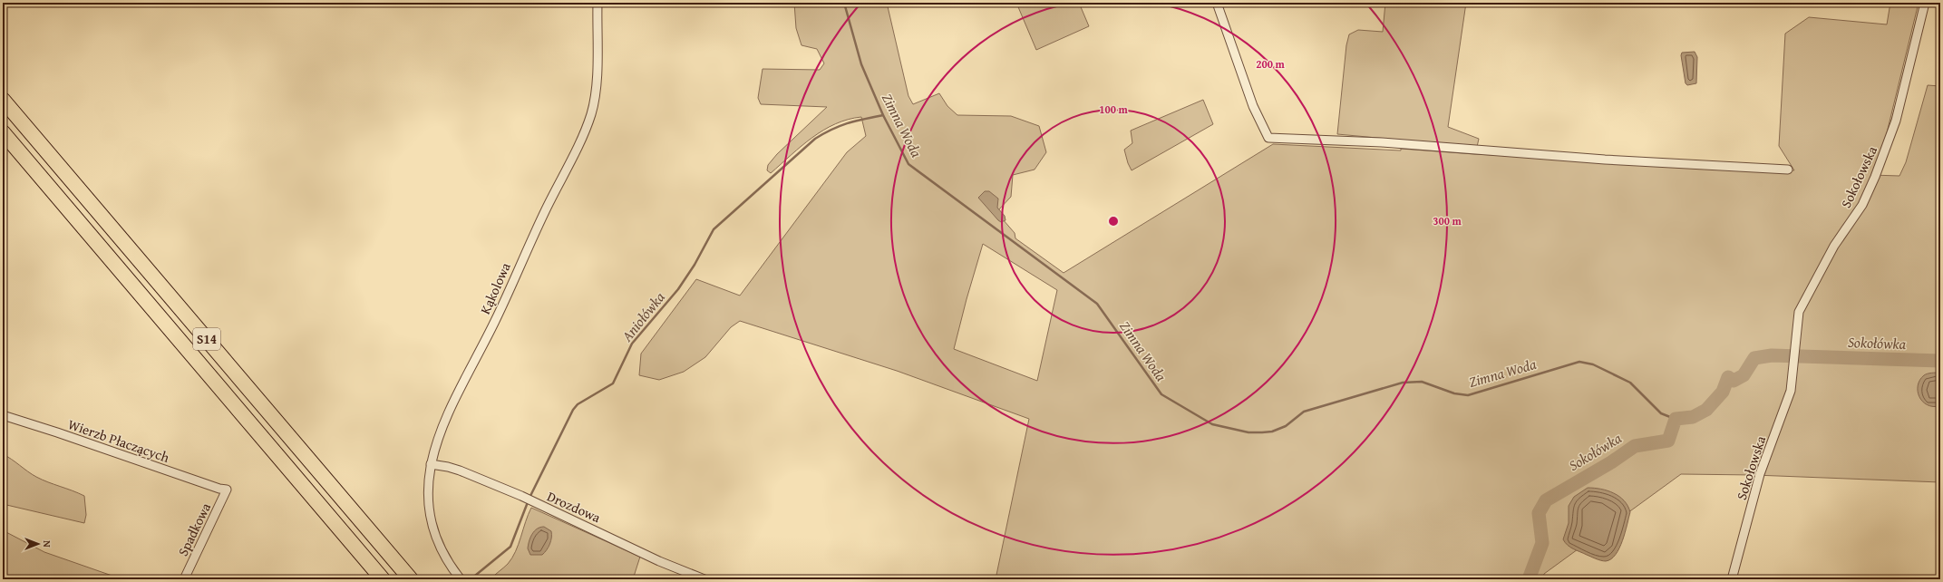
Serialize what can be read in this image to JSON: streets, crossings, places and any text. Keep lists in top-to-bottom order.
{
  "streets": {
    "highway": ["S14"],
    "street": [
      "Sokołowska",
      "Kąkolowa",
      "Wierzb Płaczących",
      "Drozdowa",
      "Spadkowa"
    ]
  },
  "crossings": [
    ["Kąkolowa", "Drozdowa"],
    ["Wierzb Płaczących", "Spadkowa"]
  ],
  "water": ["Zimna Woda", "Aniołówka", "Sokołówka"],
  "north": "right",
  "rings": ["200 m", "100 m", "300 m"]
}
